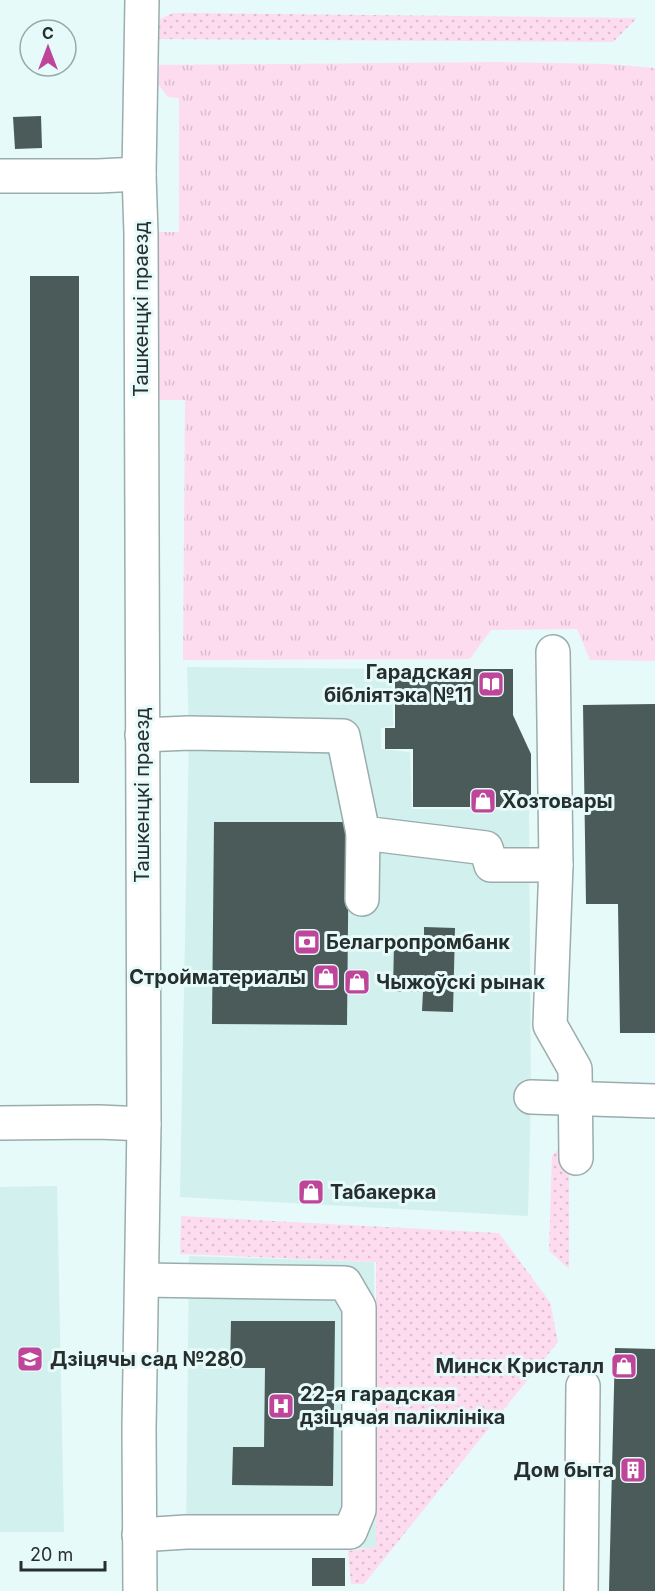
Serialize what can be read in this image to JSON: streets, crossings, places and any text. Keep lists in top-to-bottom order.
{
  "streets": {
    "street": ["Ташкенцкі праезд"]
  },
  "places": {
    "library": ["Гарадская бібліятэка №11"],
    "shop": [
      "Хозтовары",
      "Стройматериалы",
      "Чыжоўскі рынак",
      "Табакерка",
      "Минск Кристалл"
    ],
    "bank": ["Белагропромбанк"],
    "school or university": ["Дзіцячы сад №280"],
    "hospital": ["22-я гарадская дзіцячая паліклініка"],
    "building": ["Дом быта"]
  },
  "scale_bar": "20 m",
  "north": "top"
}
